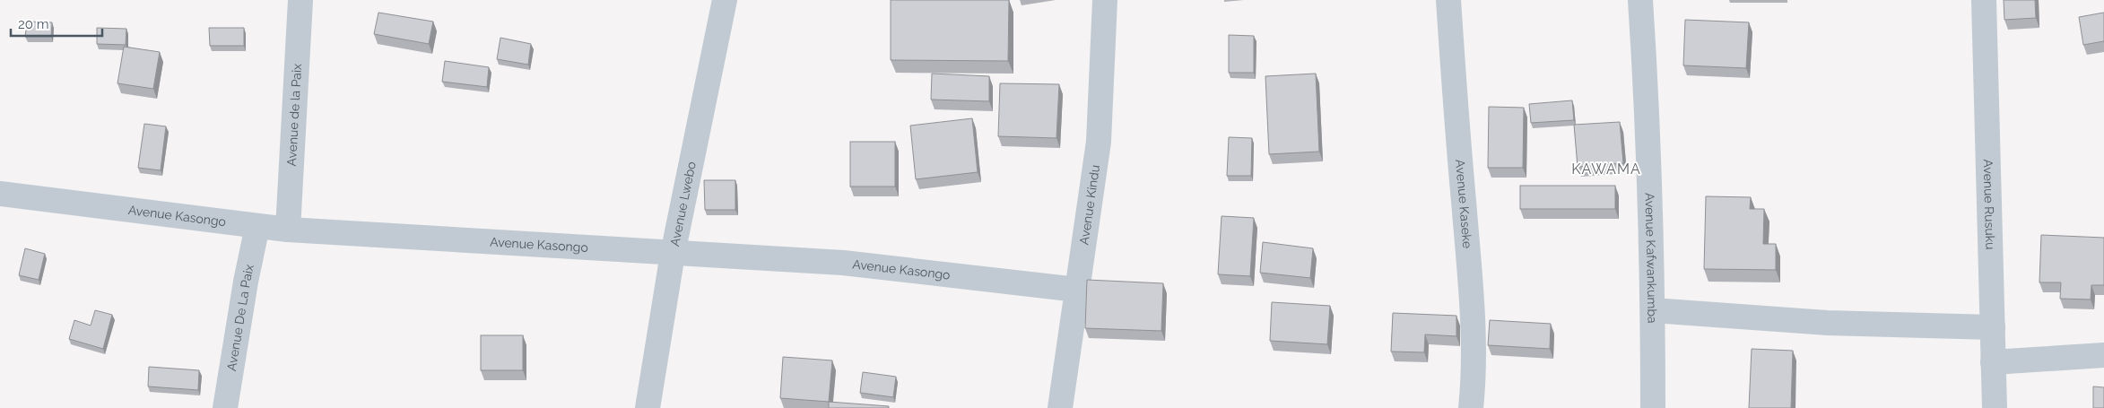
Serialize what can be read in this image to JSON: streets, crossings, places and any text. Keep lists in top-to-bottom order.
{
  "streets": {
    "street": [
      "Avenue de la Paix",
      "Avenue Lwebo",
      "Avenue Kaseke",
      "Avenue Kindu",
      "Avenue Rusuku",
      "Avenue Kasongo",
      "Avenue Kafwankumba",
      "Avenue De La Paix"
    ]
  },
  "crossings": [
    ["Avenue de la Paix", "Avenue Kasongo"],
    ["Avenue Lwebo", "Avenue Kasongo"],
    ["Avenue Kindu", "Avenue Kasongo"],
    ["Avenue Kasongo", "Avenue De La Paix"]
  ],
  "districts": ["KAWAMA"],
  "scale_bar": "20 m"
}
